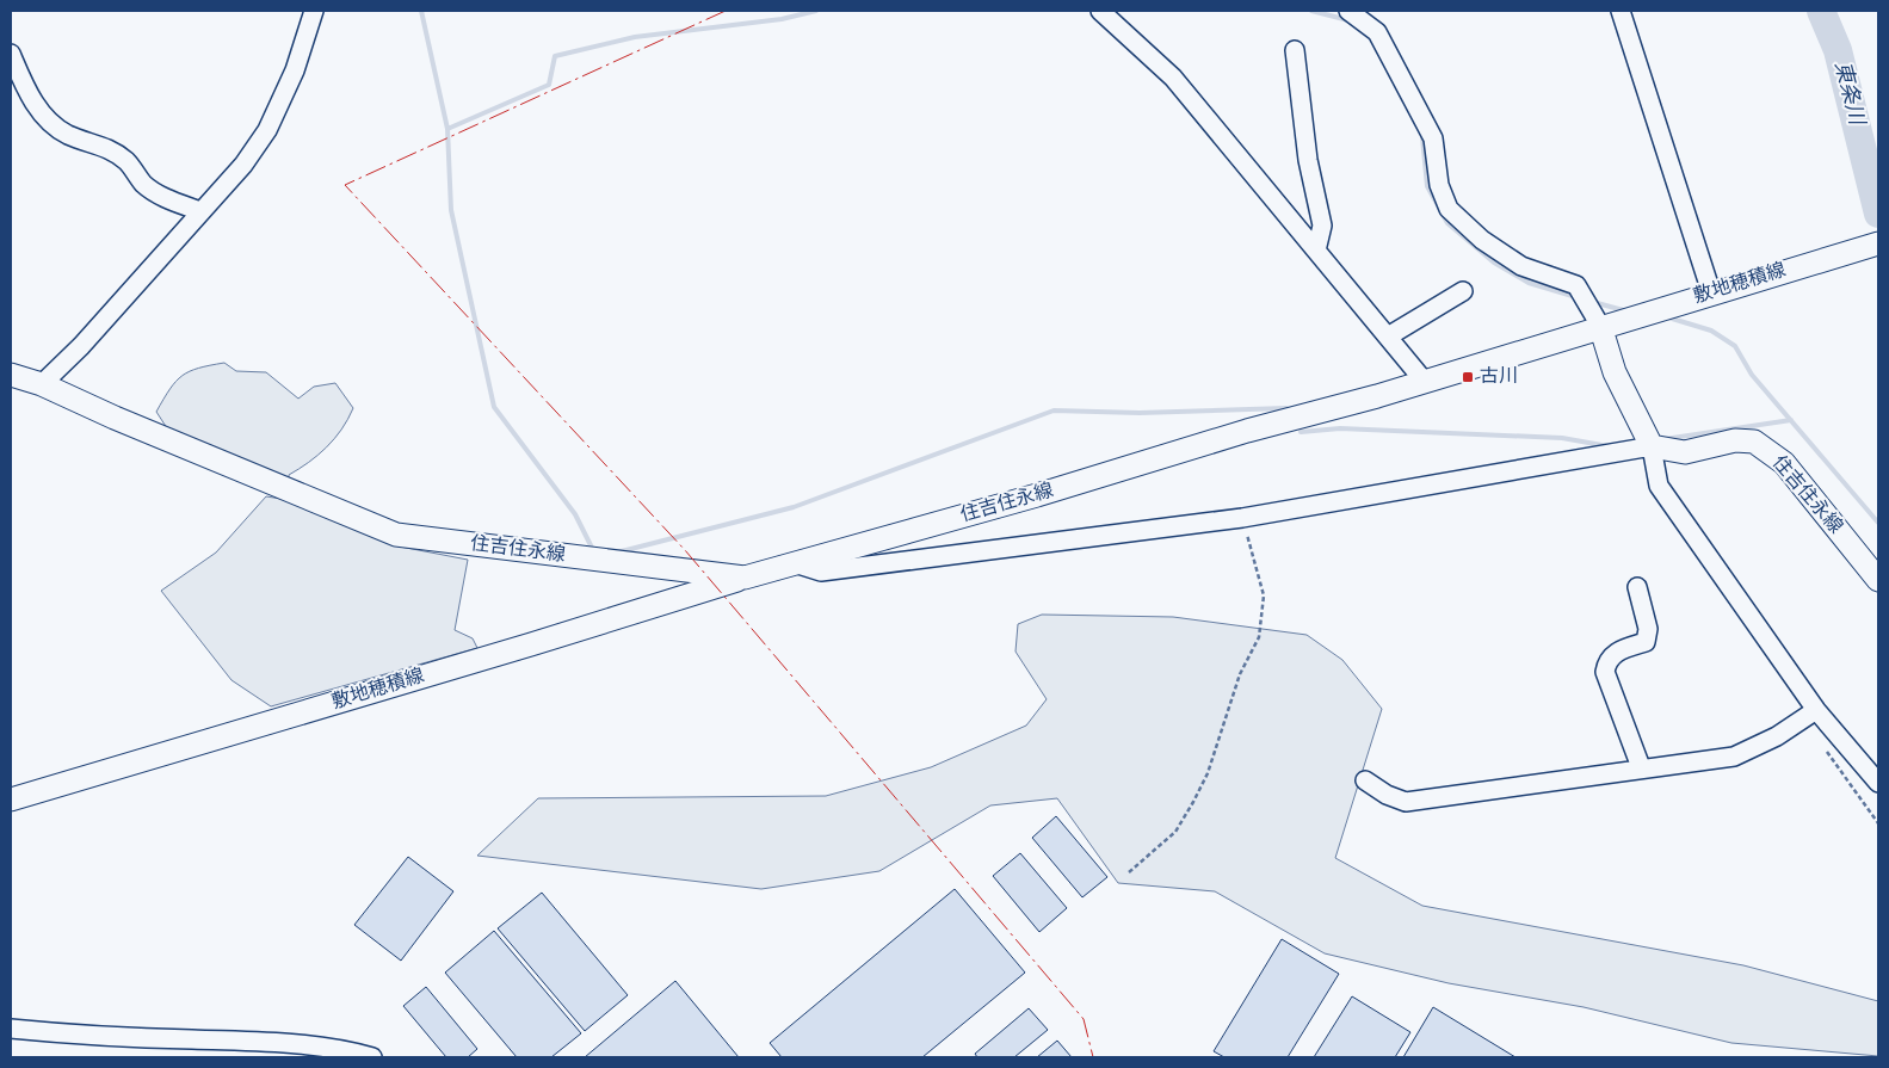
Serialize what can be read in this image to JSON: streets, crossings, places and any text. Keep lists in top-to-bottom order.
{
  "streets": {
    "main road": ["敷地穂積線", "住吉住永線"]
  },
  "crossings": [
    ["敷地穂積線", "住吉住永線"]
  ],
  "water": ["東条川"],
  "places": {
    "transit": ["古川"]
  }
}
